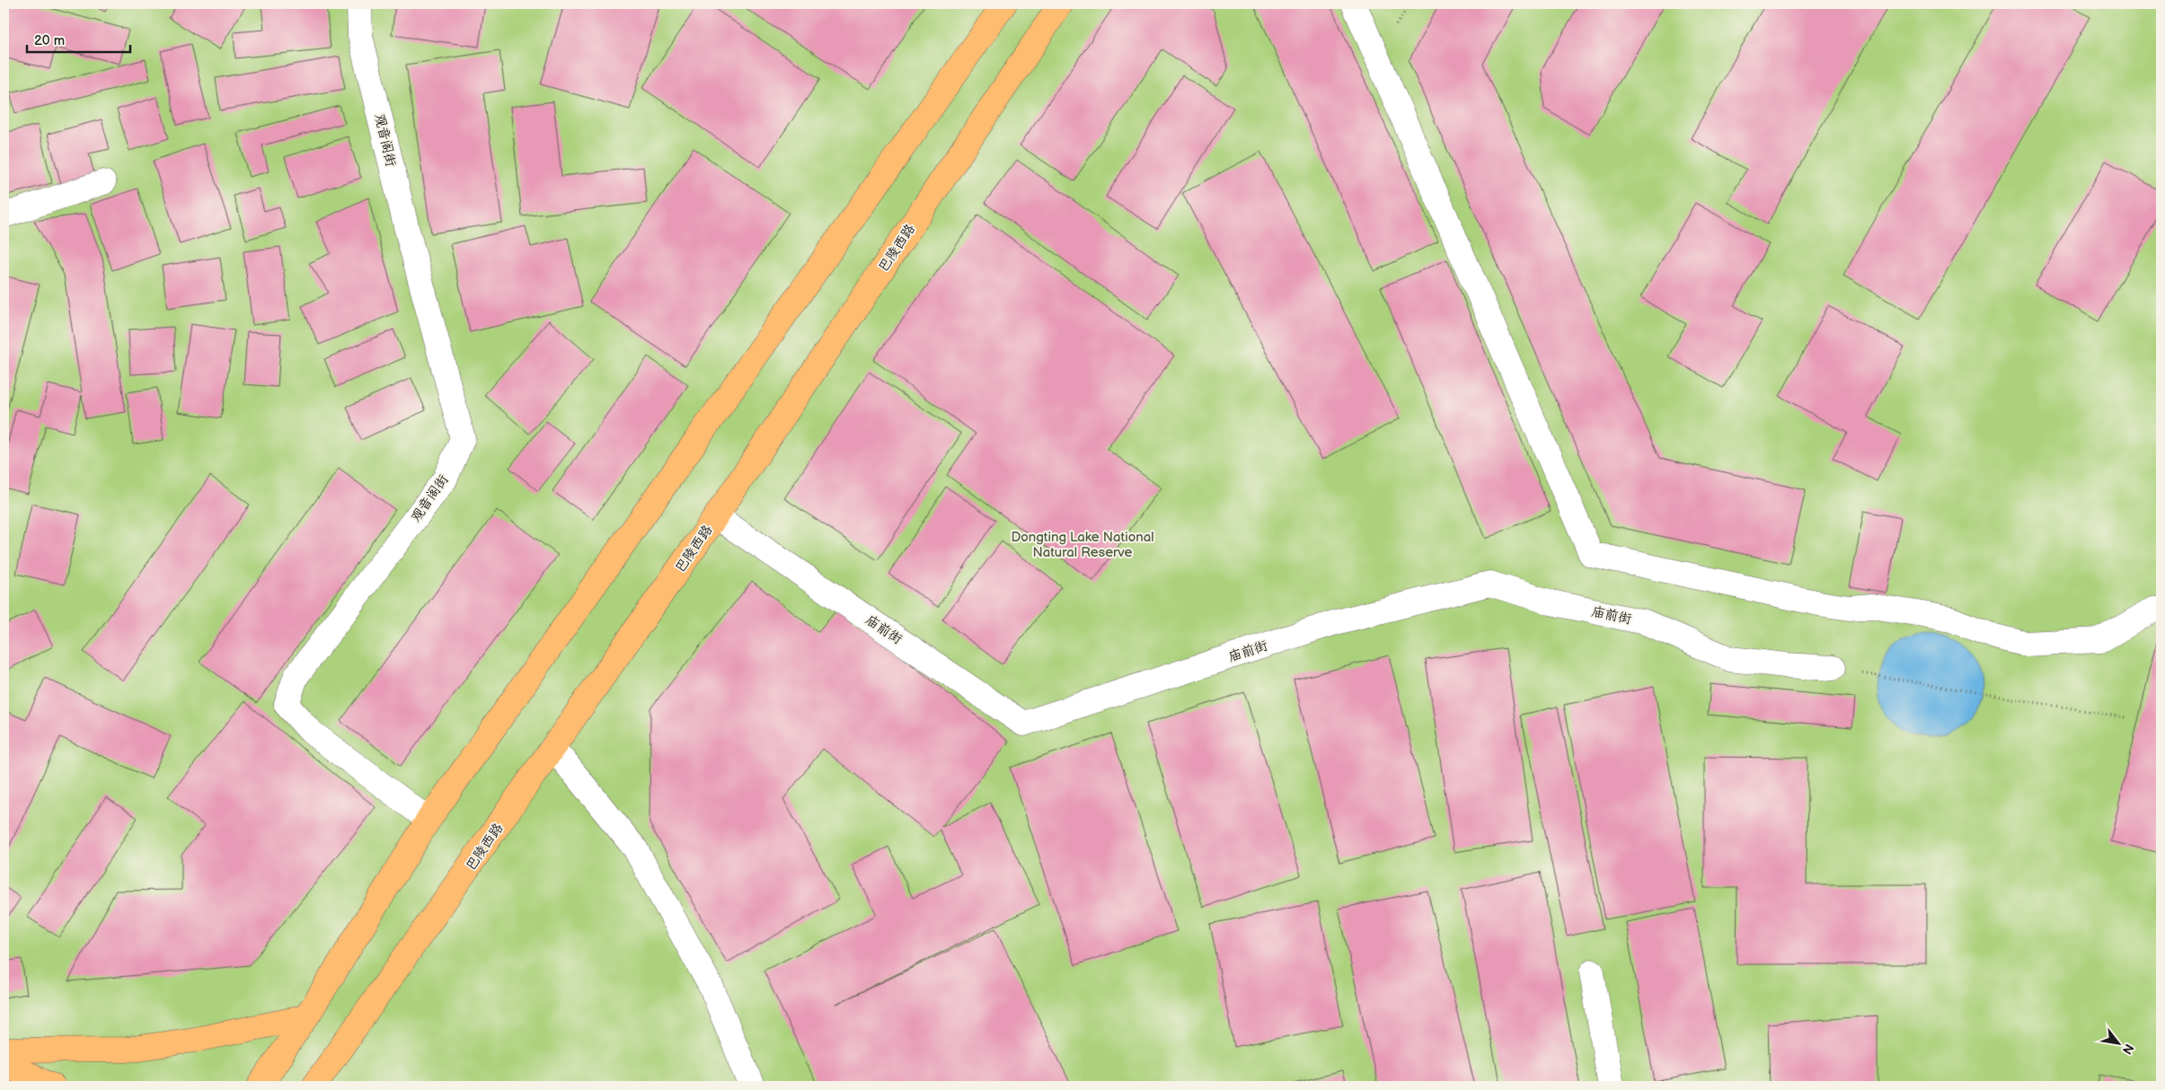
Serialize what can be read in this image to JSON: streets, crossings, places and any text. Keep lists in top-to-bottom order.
{
  "streets": {
    "main road": ["巴陵西路"],
    "street": ["观音阁街", "庙前街"]
  },
  "crossings": [
    ["巴陵西路", "庙前街"]
  ],
  "parks": ["Dongting Lake National Natural Reserve"],
  "scale_bar": "20 m",
  "north": "bottom right"
}
